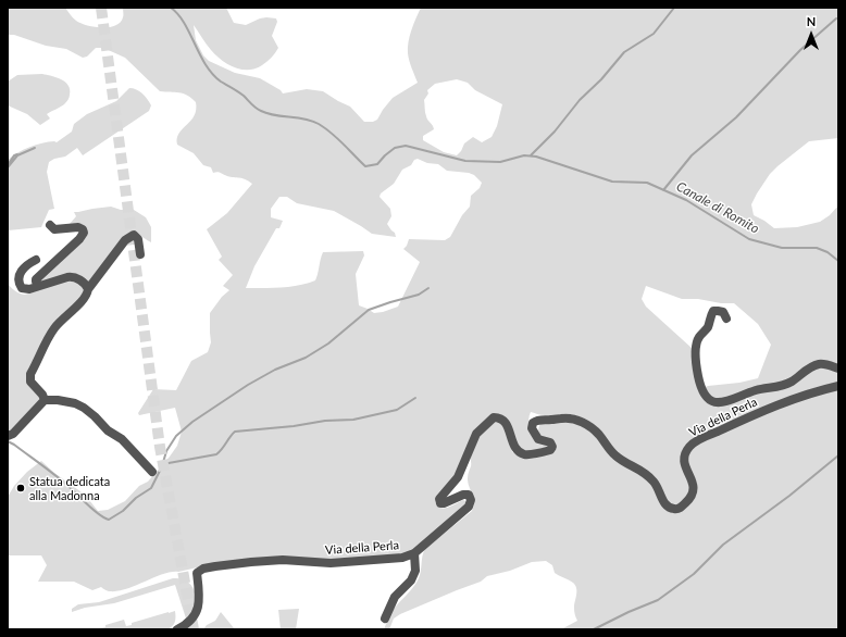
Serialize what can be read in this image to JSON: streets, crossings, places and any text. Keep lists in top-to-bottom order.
{
  "streets": {
    "street": ["Via della Perla"]
  },
  "water": ["Canale di Romito"],
  "places": ["Statua dedicata alla Madonna"],
  "north": "top"
}
